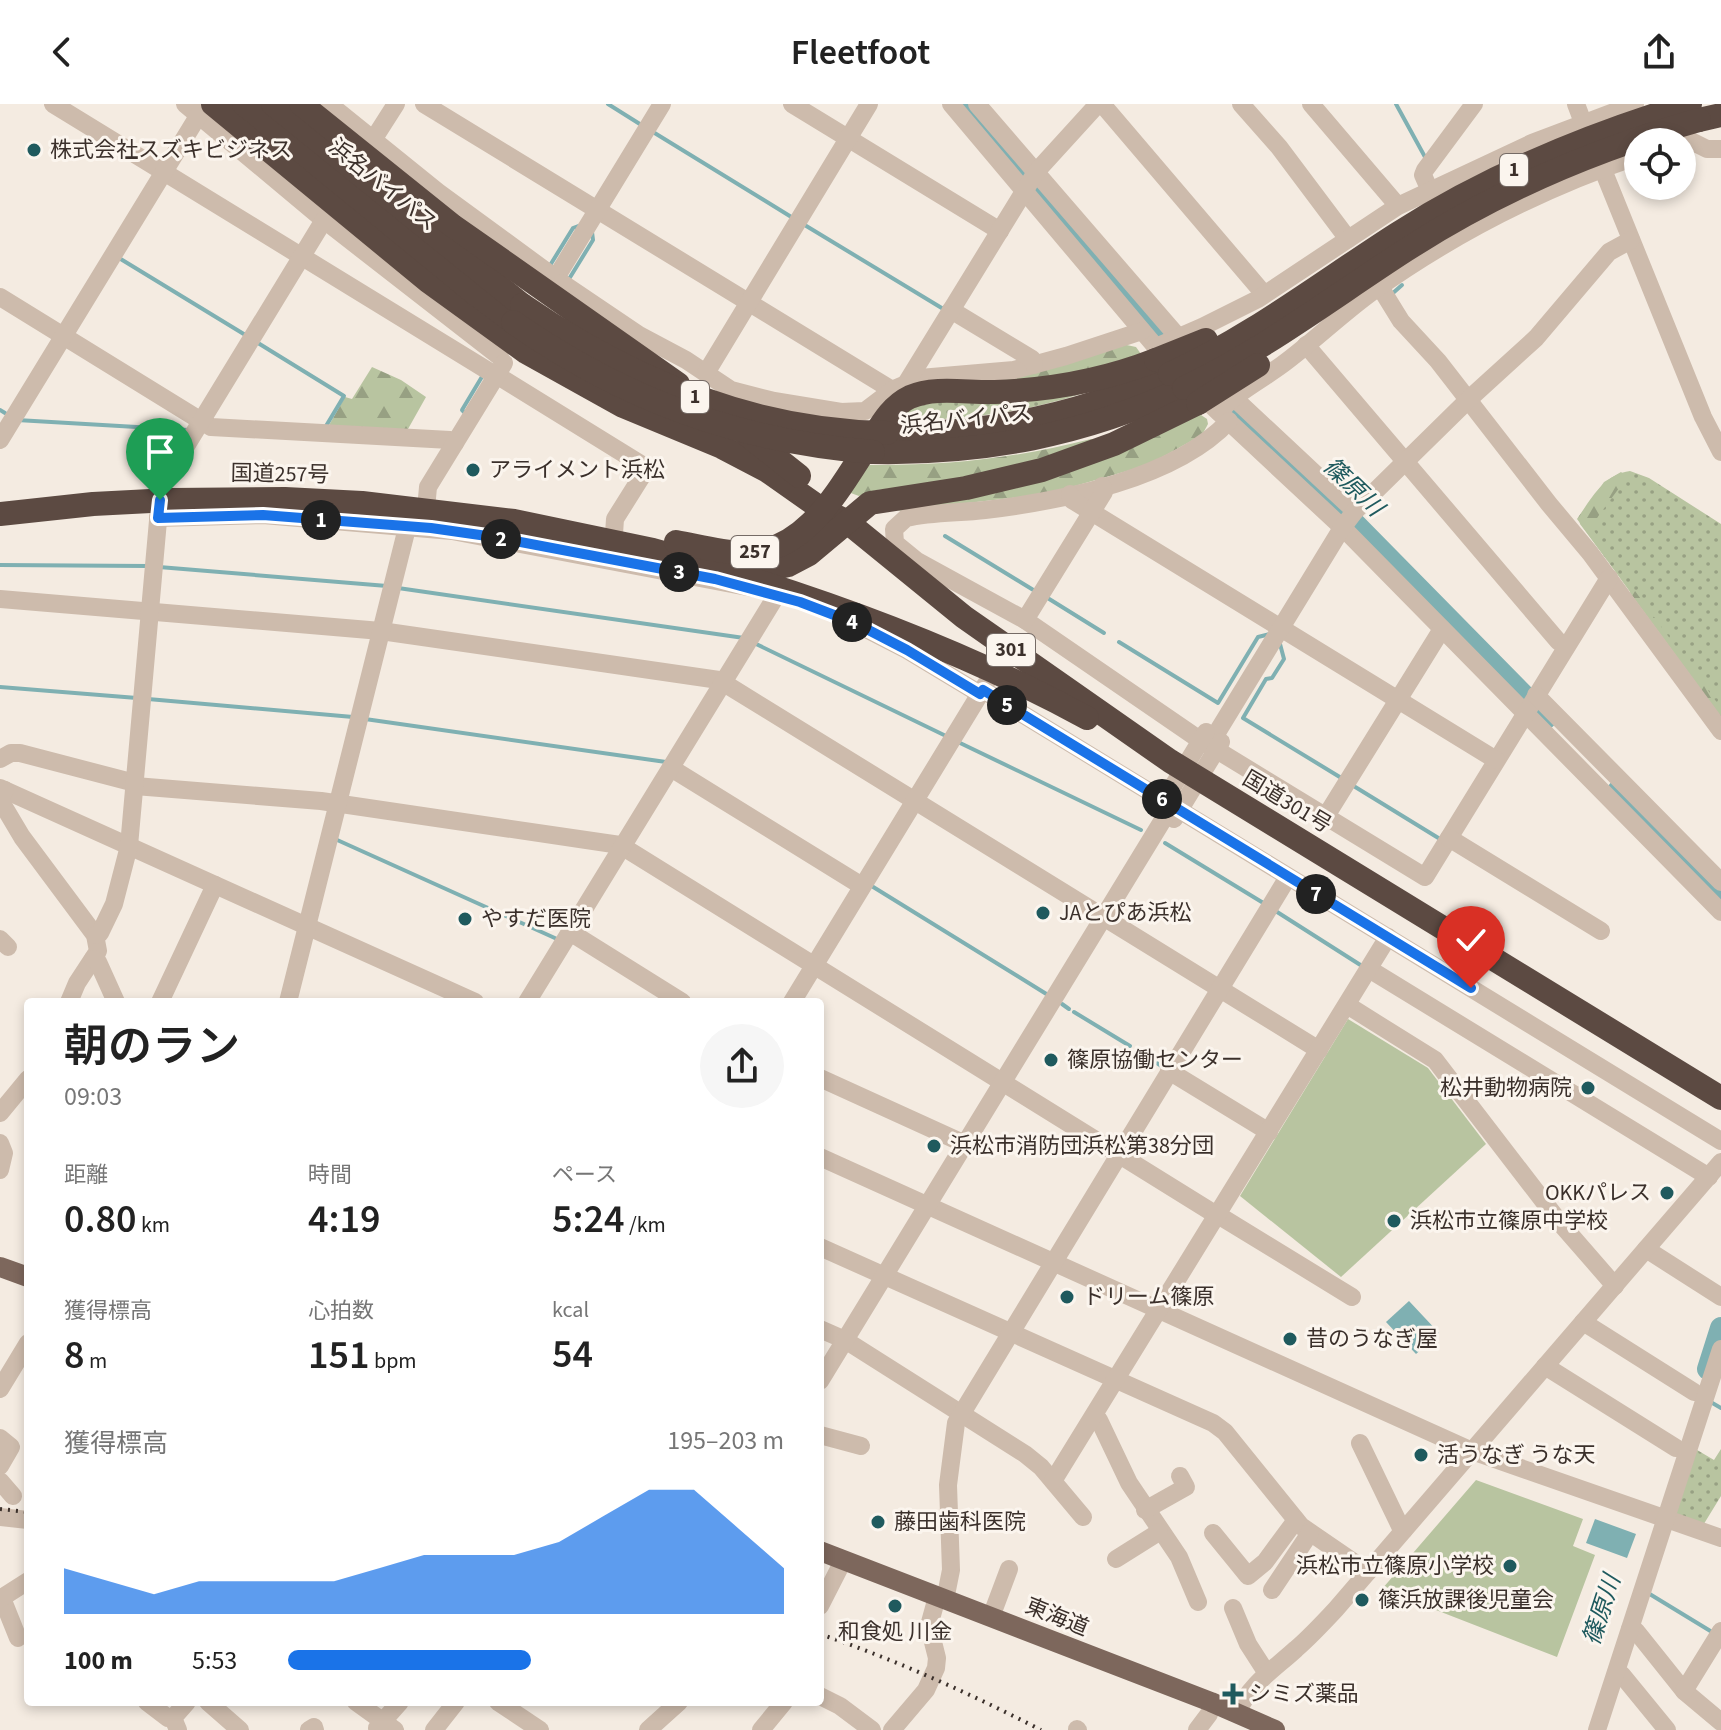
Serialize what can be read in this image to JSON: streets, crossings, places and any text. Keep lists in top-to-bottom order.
{
  "streets": {
    "highway": [
      "1",
      "浜名バイパス",
      "国道257号",
      "257",
      "301",
      "国道301号"
    ],
    "main road": ["東海道"]
  },
  "crossings": [
    ["浜名バイパス", "国道257号"],
    ["国道257号", "257"],
    ["国道257号", "国道301号"],
    ["257", "国道301号"]
  ],
  "water": ["篠原川"],
  "places": {
    "other": [
      "株式会社スズキビジネス",
      "アライメント浜松",
      "JAとぴあ浜松",
      "やすだ医院",
      "篠原協働センター",
      "松井動物病院",
      "浜松市消防団浜松第38分団",
      "OKKパレス",
      "浜松市立篠原中学校",
      "ドリーム篠原",
      "昔のうなぎ屋",
      "活うなぎ うな天",
      "藤田歯科医院",
      "浜松市立篠原小学校",
      "篠浜放課後児童会",
      "和食処 川金"
    ],
    "health": ["シミズ薬品"]
  },
  "page": {
    "header": "Fleetfoot",
    "pins": [
      "1",
      "2",
      "3",
      "4",
      "5",
      "6",
      "7"
    ],
    "heading": ["朝のラン", "09:03"],
    "stats": [
      ["距離", "0.80 km"],
      ["時間", "4:19"],
      ["ペース", "5:24 /km"],
      ["獲得標高", "8 m"],
      ["心拍数", "151 bpm"],
      ["kcal", "54"]
    ],
    "chart": ["獲得標高", "195–203 m"],
    "list": [
      {
        "name": "100 m",
        "note": "5:53"
      }
    ]
  }
}
